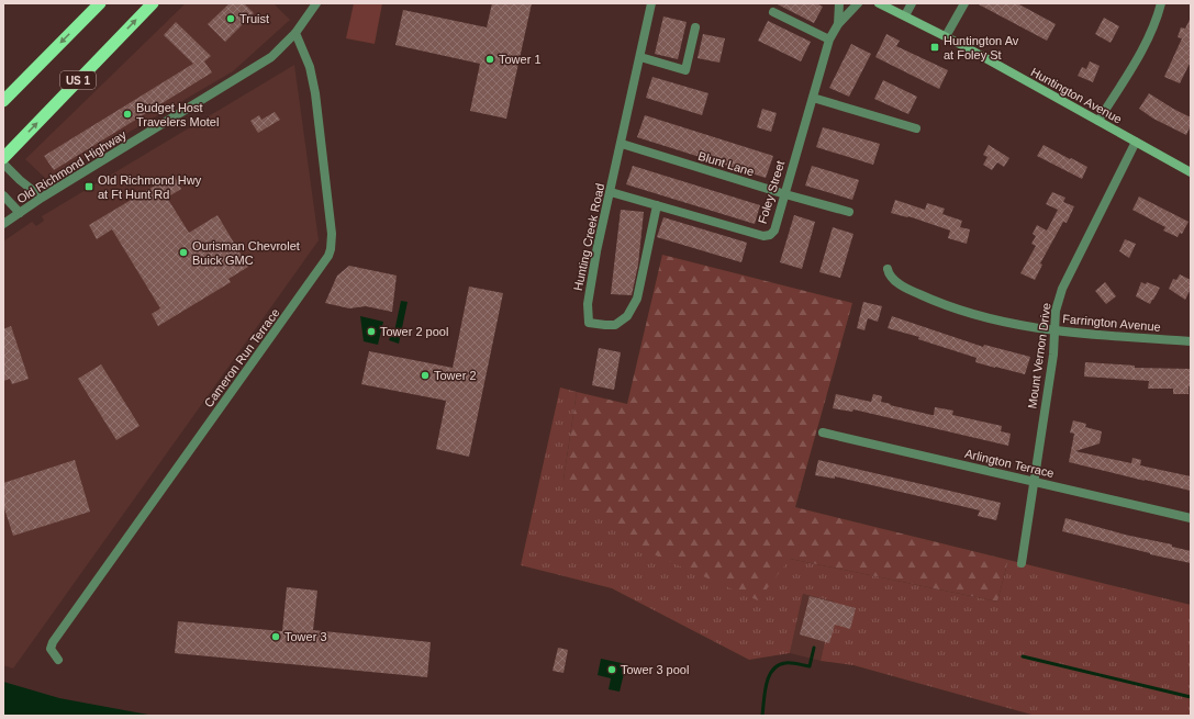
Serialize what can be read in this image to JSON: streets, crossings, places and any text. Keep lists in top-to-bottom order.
{
  "streets": {
    "highway": ["US 1"],
    "main road": ["Huntington Avenue"],
    "street": [
      "Blunt Lane",
      "Old Richmond Highway",
      "Foley Street",
      "Hunting Creek Road",
      "Farrington Avenue",
      "Mount Vernon Drive",
      "Cameron Run Terrace",
      "Arlington Terrace"
    ]
  },
  "crossings": [
    ["Huntington Avenue", "Mount Vernon Drive"],
    ["Blunt Lane", "Foley Street"],
    ["Blunt Lane", "Hunting Creek Road"],
    ["Old Richmond Highway", "Cameron Run Terrace"],
    ["Foley Street", "Hunting Creek Road"],
    ["Farrington Avenue", "Mount Vernon Drive"],
    ["Mount Vernon Drive", "Arlington Terrace"]
  ],
  "places": {
    "other": [
      "Truist",
      "Tower 1",
      "Budget Host Travelers Motel",
      "Ourisman Chevrolet Buick GMC",
      "Tower 2 pool",
      "Tower 2",
      "Tower 3",
      "Tower 3 pool"
    ],
    "transit": ["Huntington Av at Foley St", "Old Richmond Hwy at Ft Hunt Rd"]
  }
}
